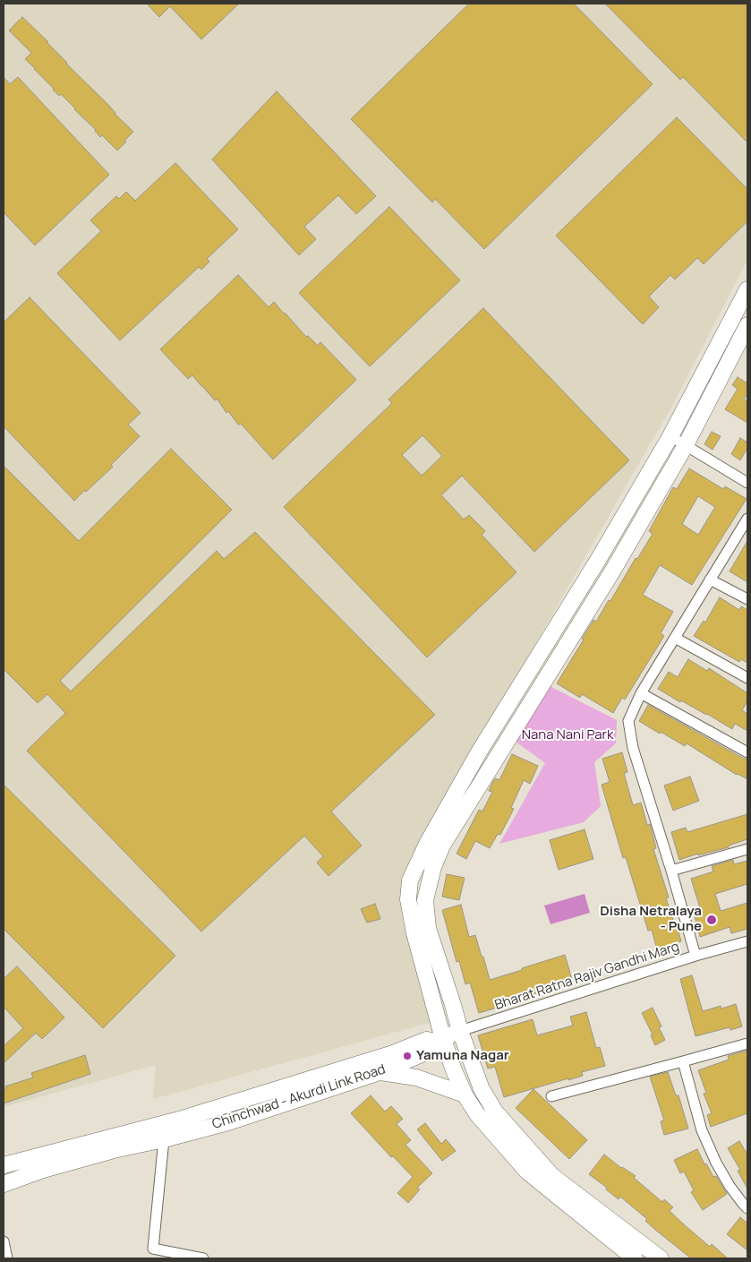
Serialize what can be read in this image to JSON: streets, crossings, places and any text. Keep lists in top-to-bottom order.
{
  "streets": {
    "main road": ["Chinchwad - Akurdi Link Road"],
    "street": ["Bharat Ratna Rajiv Gandhi Marg"]
  },
  "parks": ["Nana Nani Park"],
  "places": ["Disha Netralaya - Pune", "Yamuna Nagar"]
}
